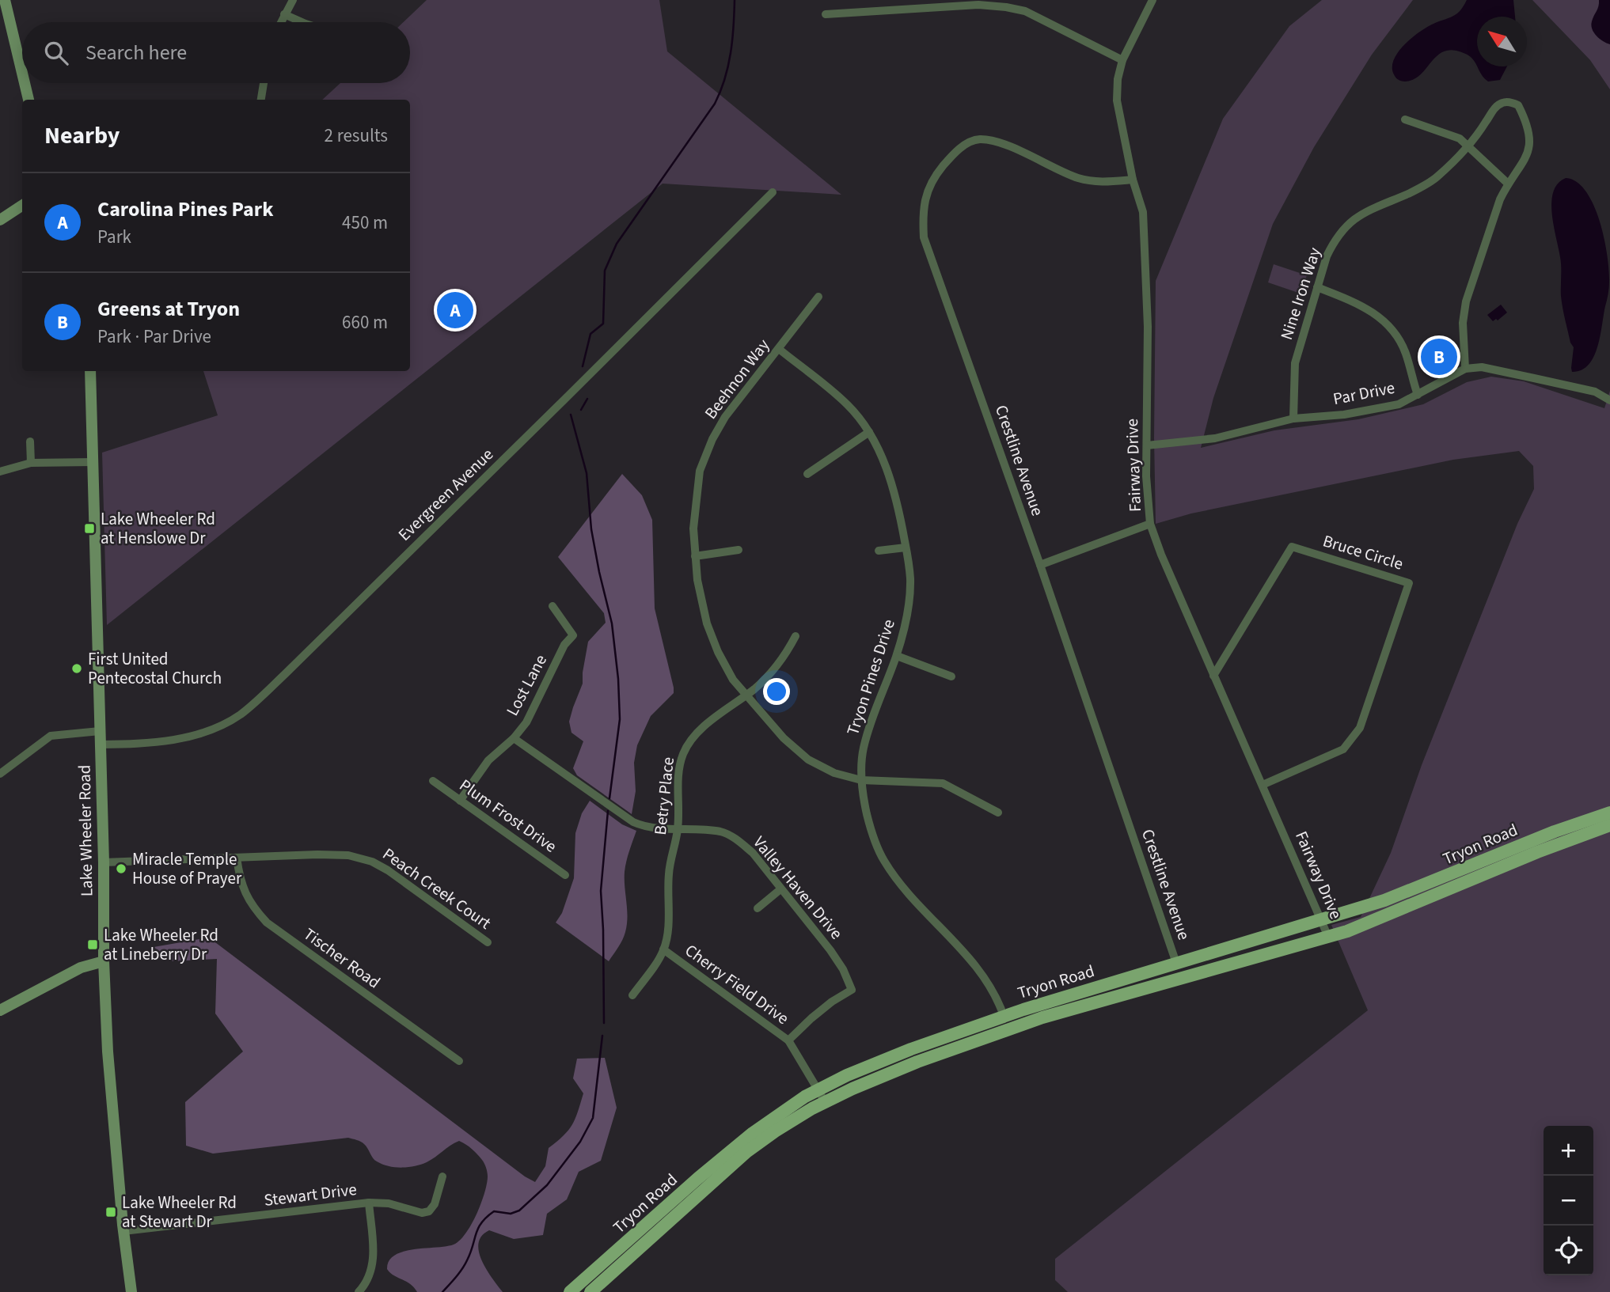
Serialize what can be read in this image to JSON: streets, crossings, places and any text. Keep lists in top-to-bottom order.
{
  "streets": {
    "main road": ["Lake Wheeler Road", "Tryon Road"],
    "street": [
      "Nine Iron Way",
      "Beehnon Way",
      "Par Drive",
      "Crestline Avenue",
      "Fairway Drive",
      "Evergreen Avenue",
      "Bruce Circle",
      "Tryon Pines Drive",
      "Lost Lane",
      "Betry Place",
      "Plum Frost Drive",
      "Valley Haven Drive",
      "Peach Creek Court",
      "Tischer Road",
      "Cherry Field Drive",
      "Stewart Drive"
    ]
  },
  "crossings": [
    ["Nine Iron Way", "Par Drive"],
    ["Beehnon Way", "Tryon Pines Drive"],
    ["Beehnon Way", "Betry Place"],
    ["Par Drive", "Fairway Drive"],
    ["Crestline Avenue", "Fairway Drive"],
    ["Crestline Avenue", "Tryon Road"],
    ["Fairway Drive", "Bruce Circle"],
    ["Fairway Drive", "Tryon Road"],
    ["Evergreen Avenue", "Lake Wheeler Road"],
    ["Tryon Pines Drive", "Tryon Road"],
    ["Lost Lane", "Plum Frost Drive"],
    ["Lost Lane", "Valley Haven Drive"],
    ["Betry Place", "Valley Haven Drive"],
    ["Betry Place", "Cherry Field Drive"],
    ["Lake Wheeler Road", "Peach Creek Court"],
    ["Lake Wheeler Road", "Stewart Drive"],
    ["Tryon Road", "Cherry Field Drive"],
    ["Valley Haven Drive", "Cherry Field Drive"],
    ["Peach Creek Court", "Tischer Road"]
  ],
  "places": {
    "transit": ["Lake Wheeler Rd at Henslowe Dr", "Lake Wheeler Rd at Lineberry Dr", "Lake Wheeler Rd at Stewart Dr"],
    "other": ["First United Pentecostal Church", "Miracle Temple House of Prayer"]
  },
  "north": "top left",
  "page": {
    "search": "Search here",
    "heading": ["Nearby", "2 results"],
    "list": [
      {
        "mark": "A",
        "name": "Carolina Pines Park",
        "note": "Park",
        "value": "450 m"
      },
      {
        "mark": "B",
        "name": "Greens at Tryon",
        "note": "Park · Par Drive",
        "value": "660 m"
      }
    ],
    "pins": ["A", "B"],
    "map_buttons": ["+", "−"]
  }
}
